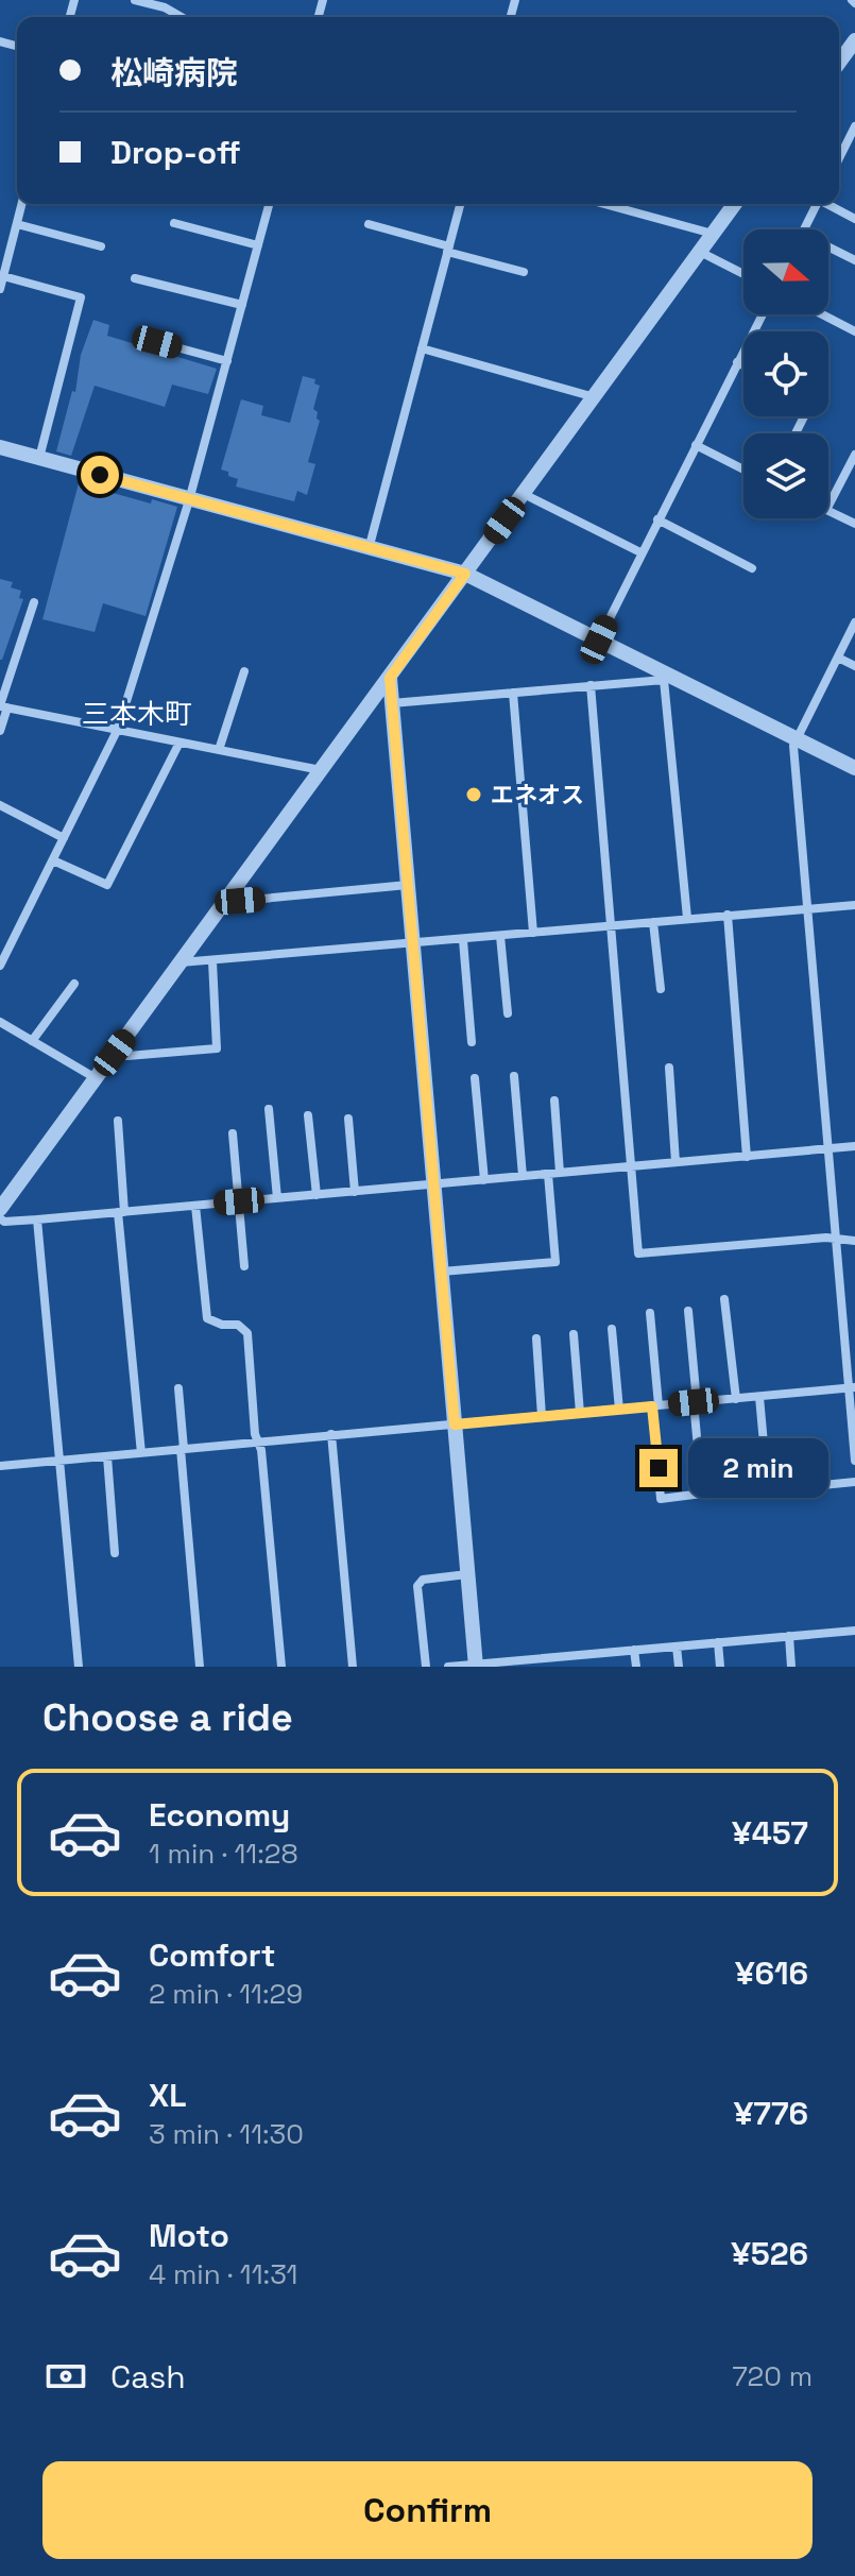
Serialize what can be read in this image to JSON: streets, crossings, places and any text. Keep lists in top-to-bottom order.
{
  "districts": ["三本木町"],
  "places": ["エネオス"],
  "north": "right",
  "page": {
    "banner": ["松崎病院", "Drop-off"],
    "bubble": "2 min",
    "heading": "Choose a ride",
    "list": [
      {
        "name": "Economy",
        "note": "1 min · 11:28",
        "value": "¥457"
      },
      {
        "name": "Comfort",
        "note": "2 min · 11:29",
        "value": "¥616"
      },
      {
        "name": "XL",
        "note": "3 min · 11:30",
        "value": "¥776"
      },
      {
        "name": "Moto",
        "note": "4 min · 11:31",
        "value": "¥526"
      }
    ],
    "pay": ["Cash", "720 m"],
    "buttons": "Confirm"
  }
}
